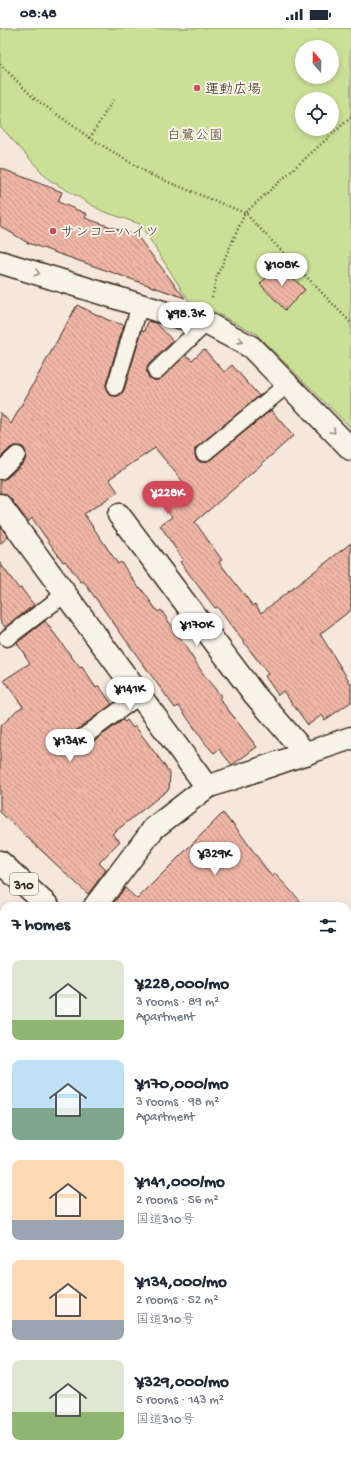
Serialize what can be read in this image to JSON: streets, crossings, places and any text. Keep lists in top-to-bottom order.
{
  "streets": {
    "main road": ["310"]
  },
  "parks": ["白鷺公園"],
  "places": ["運動広場", "サンコーハイツ"],
  "north": "top",
  "page": {
    "status": "08:48",
    "price": [
      "¥108K",
      "¥98.3K",
      "¥228K",
      "¥170K",
      "¥141K",
      "¥134K",
      "¥329K"
    ],
    "heading": "7 homes",
    "list": [
      {
        "name": "¥228,000/mo",
        "note": "3 rooms · 89 m² · Apartment"
      },
      {
        "name": "¥170,000/mo",
        "note": "3 rooms · 98 m² · Apartment"
      },
      {
        "name": "¥141,000/mo",
        "note": "2 rooms · 56 m² · 国道310号"
      },
      {
        "name": "¥134,000/mo",
        "note": "2 rooms · 52 m² · 国道310号"
      },
      {
        "name": "¥329,000/mo",
        "note": "5 rooms · 143 m² · 国道310号"
      }
    ]
  }
}
